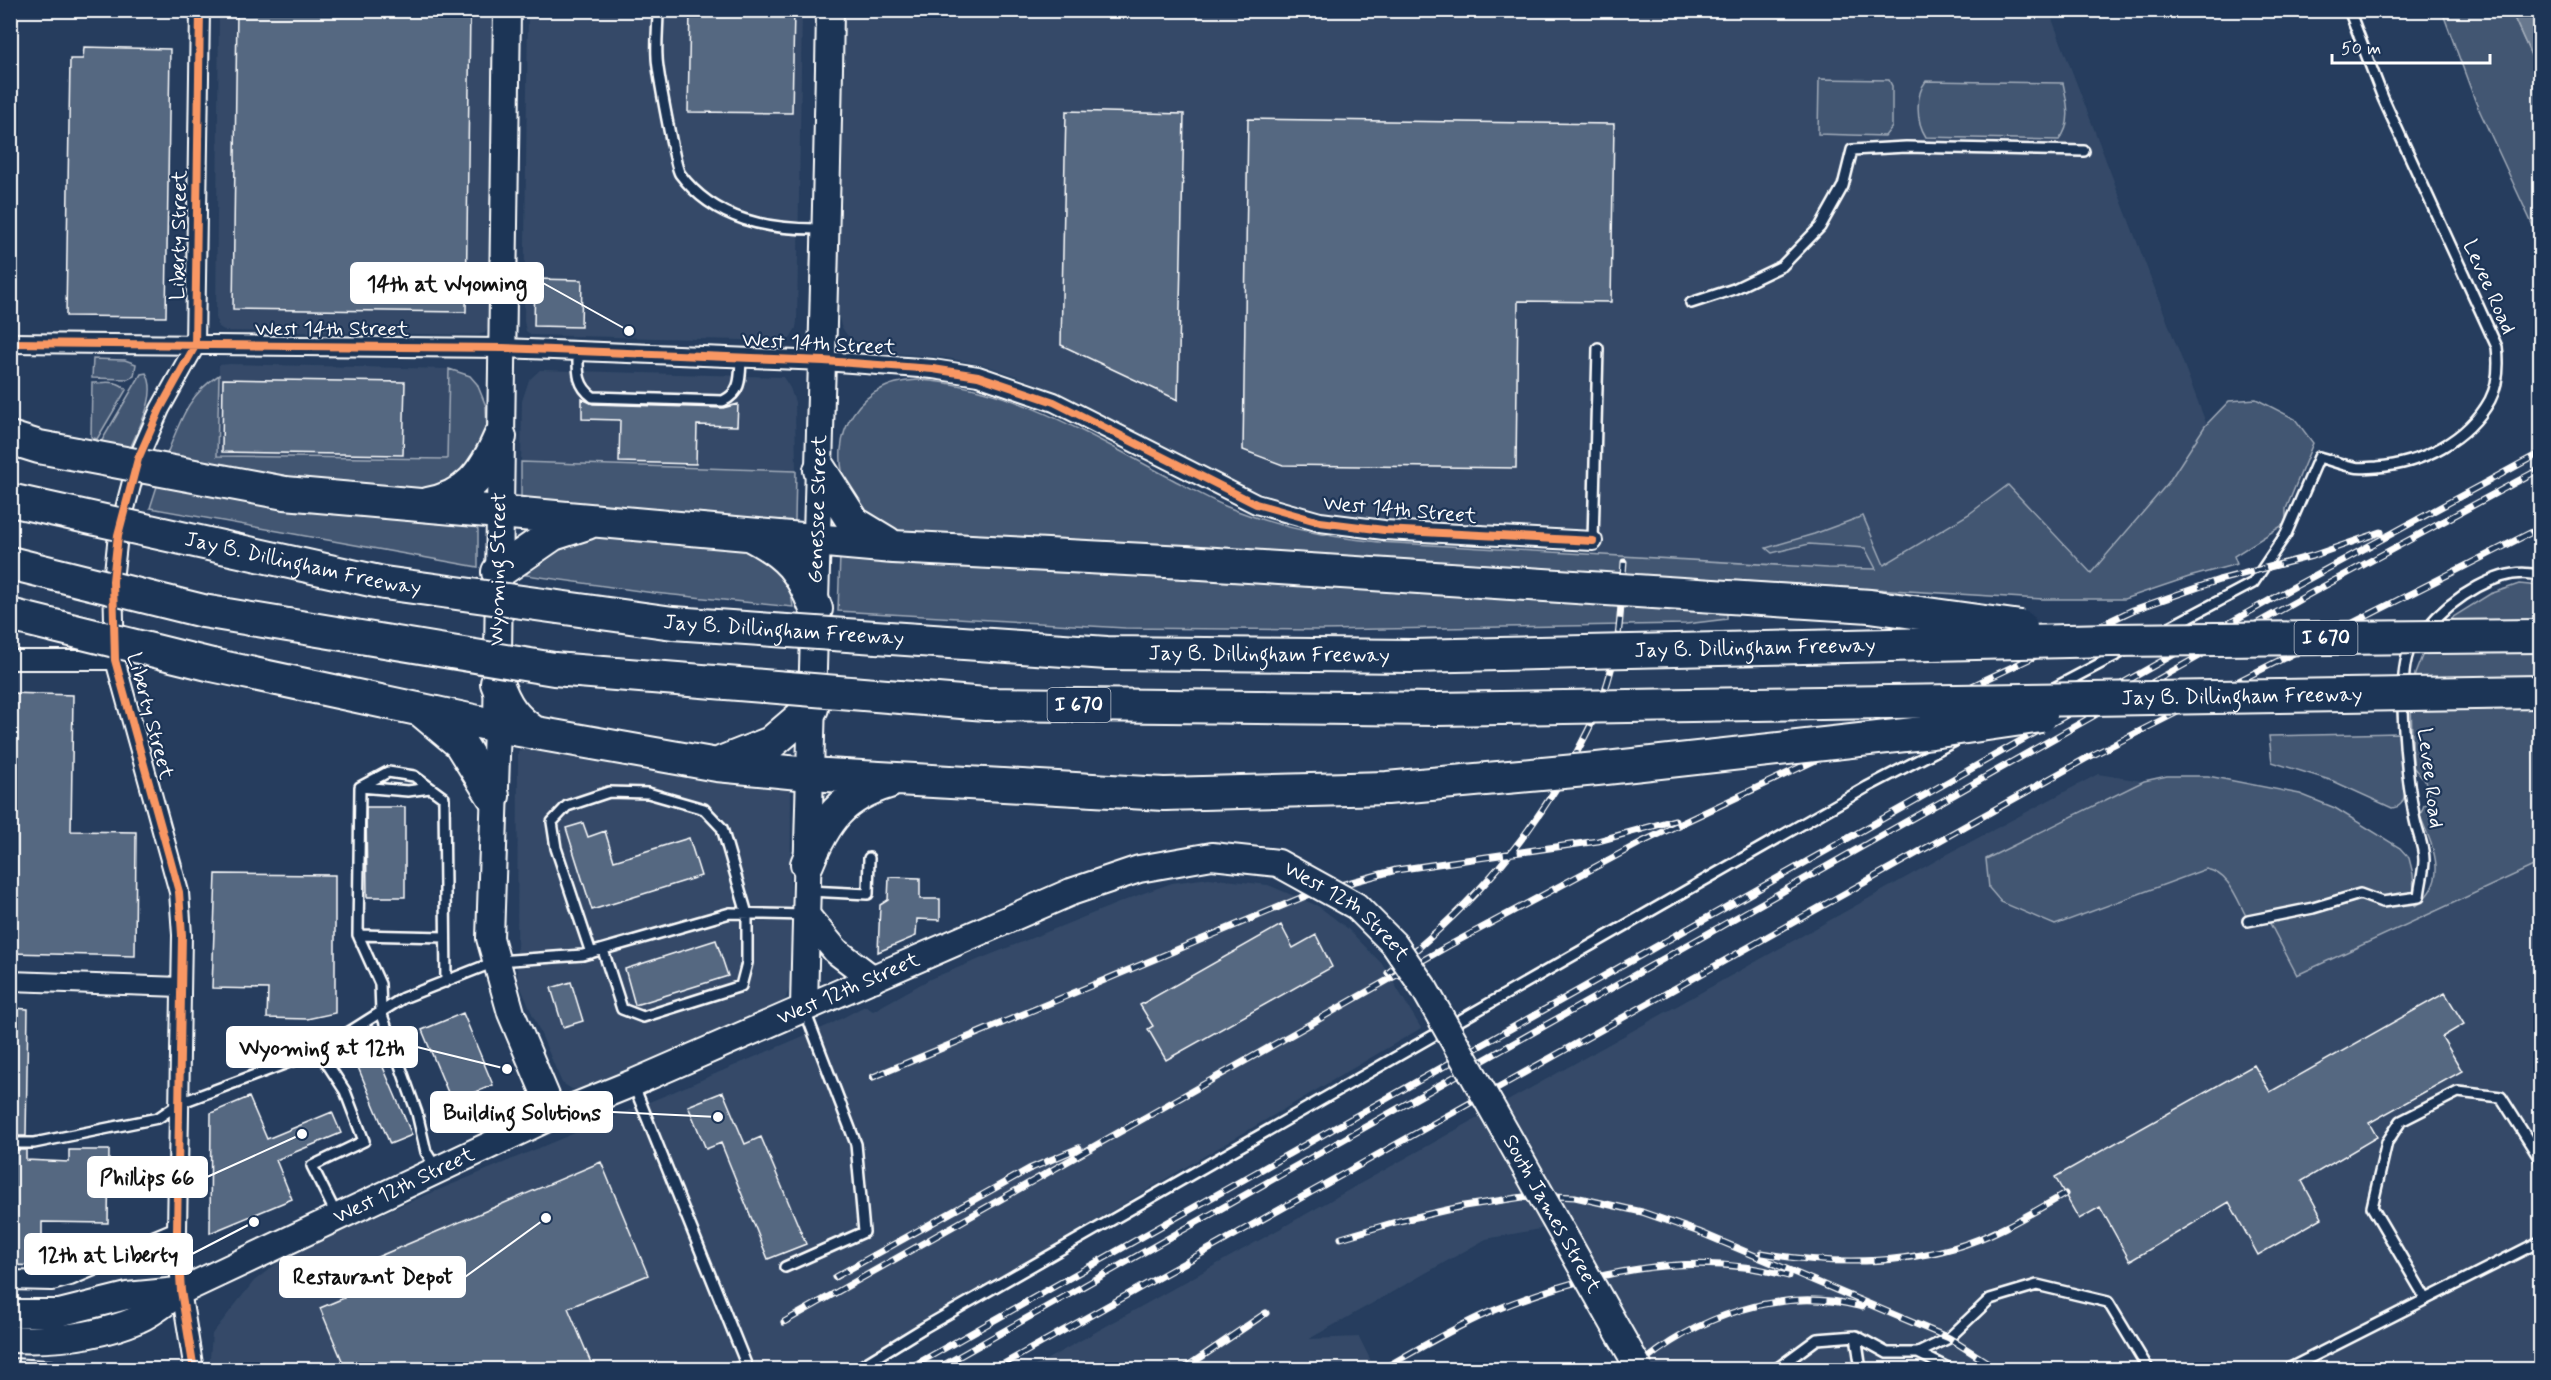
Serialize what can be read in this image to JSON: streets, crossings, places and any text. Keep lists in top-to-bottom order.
{
  "streets": {
    "highway": ["Jay B. Dillingham Freeway", "I 670"],
    "main road": [
      "Genessee Street",
      "Wyoming Street",
      "West 12th Street",
      "South James Street"
    ],
    "street": ["Liberty Street", "West 14th Street"],
    "lane": ["Levee Road"]
  },
  "crossings": [
    ["Liberty Street", "West 14th Street"],
    ["Liberty Street", "West 12th Street"],
    ["West 14th Street", "Genessee Street"],
    ["West 14th Street", "Wyoming Street"],
    ["Genessee Street", "West 12th Street"],
    ["Wyoming Street", "West 12th Street"],
    ["West 12th Street", "South James Street"]
  ],
  "places": [
    "14th at Wyoming",
    "Wyoming at 12th",
    "Building Solutions",
    "Phillips 66",
    "Restaurant Depot",
    "12th at Liberty"
  ],
  "scale_bar": "50 m"
}
